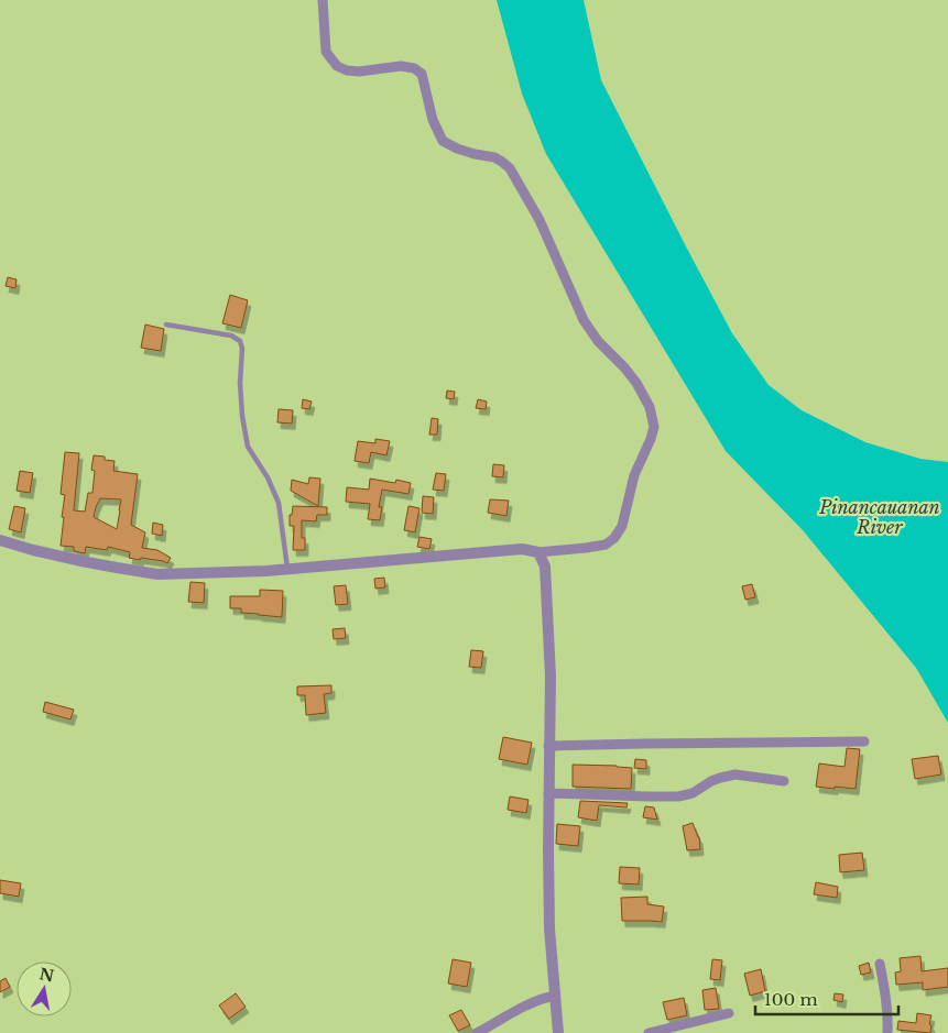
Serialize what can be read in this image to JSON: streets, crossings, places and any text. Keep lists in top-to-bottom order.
{
  "water": ["Pinancauanan River"],
  "scale_bar": "100 m",
  "north": "top"
}
